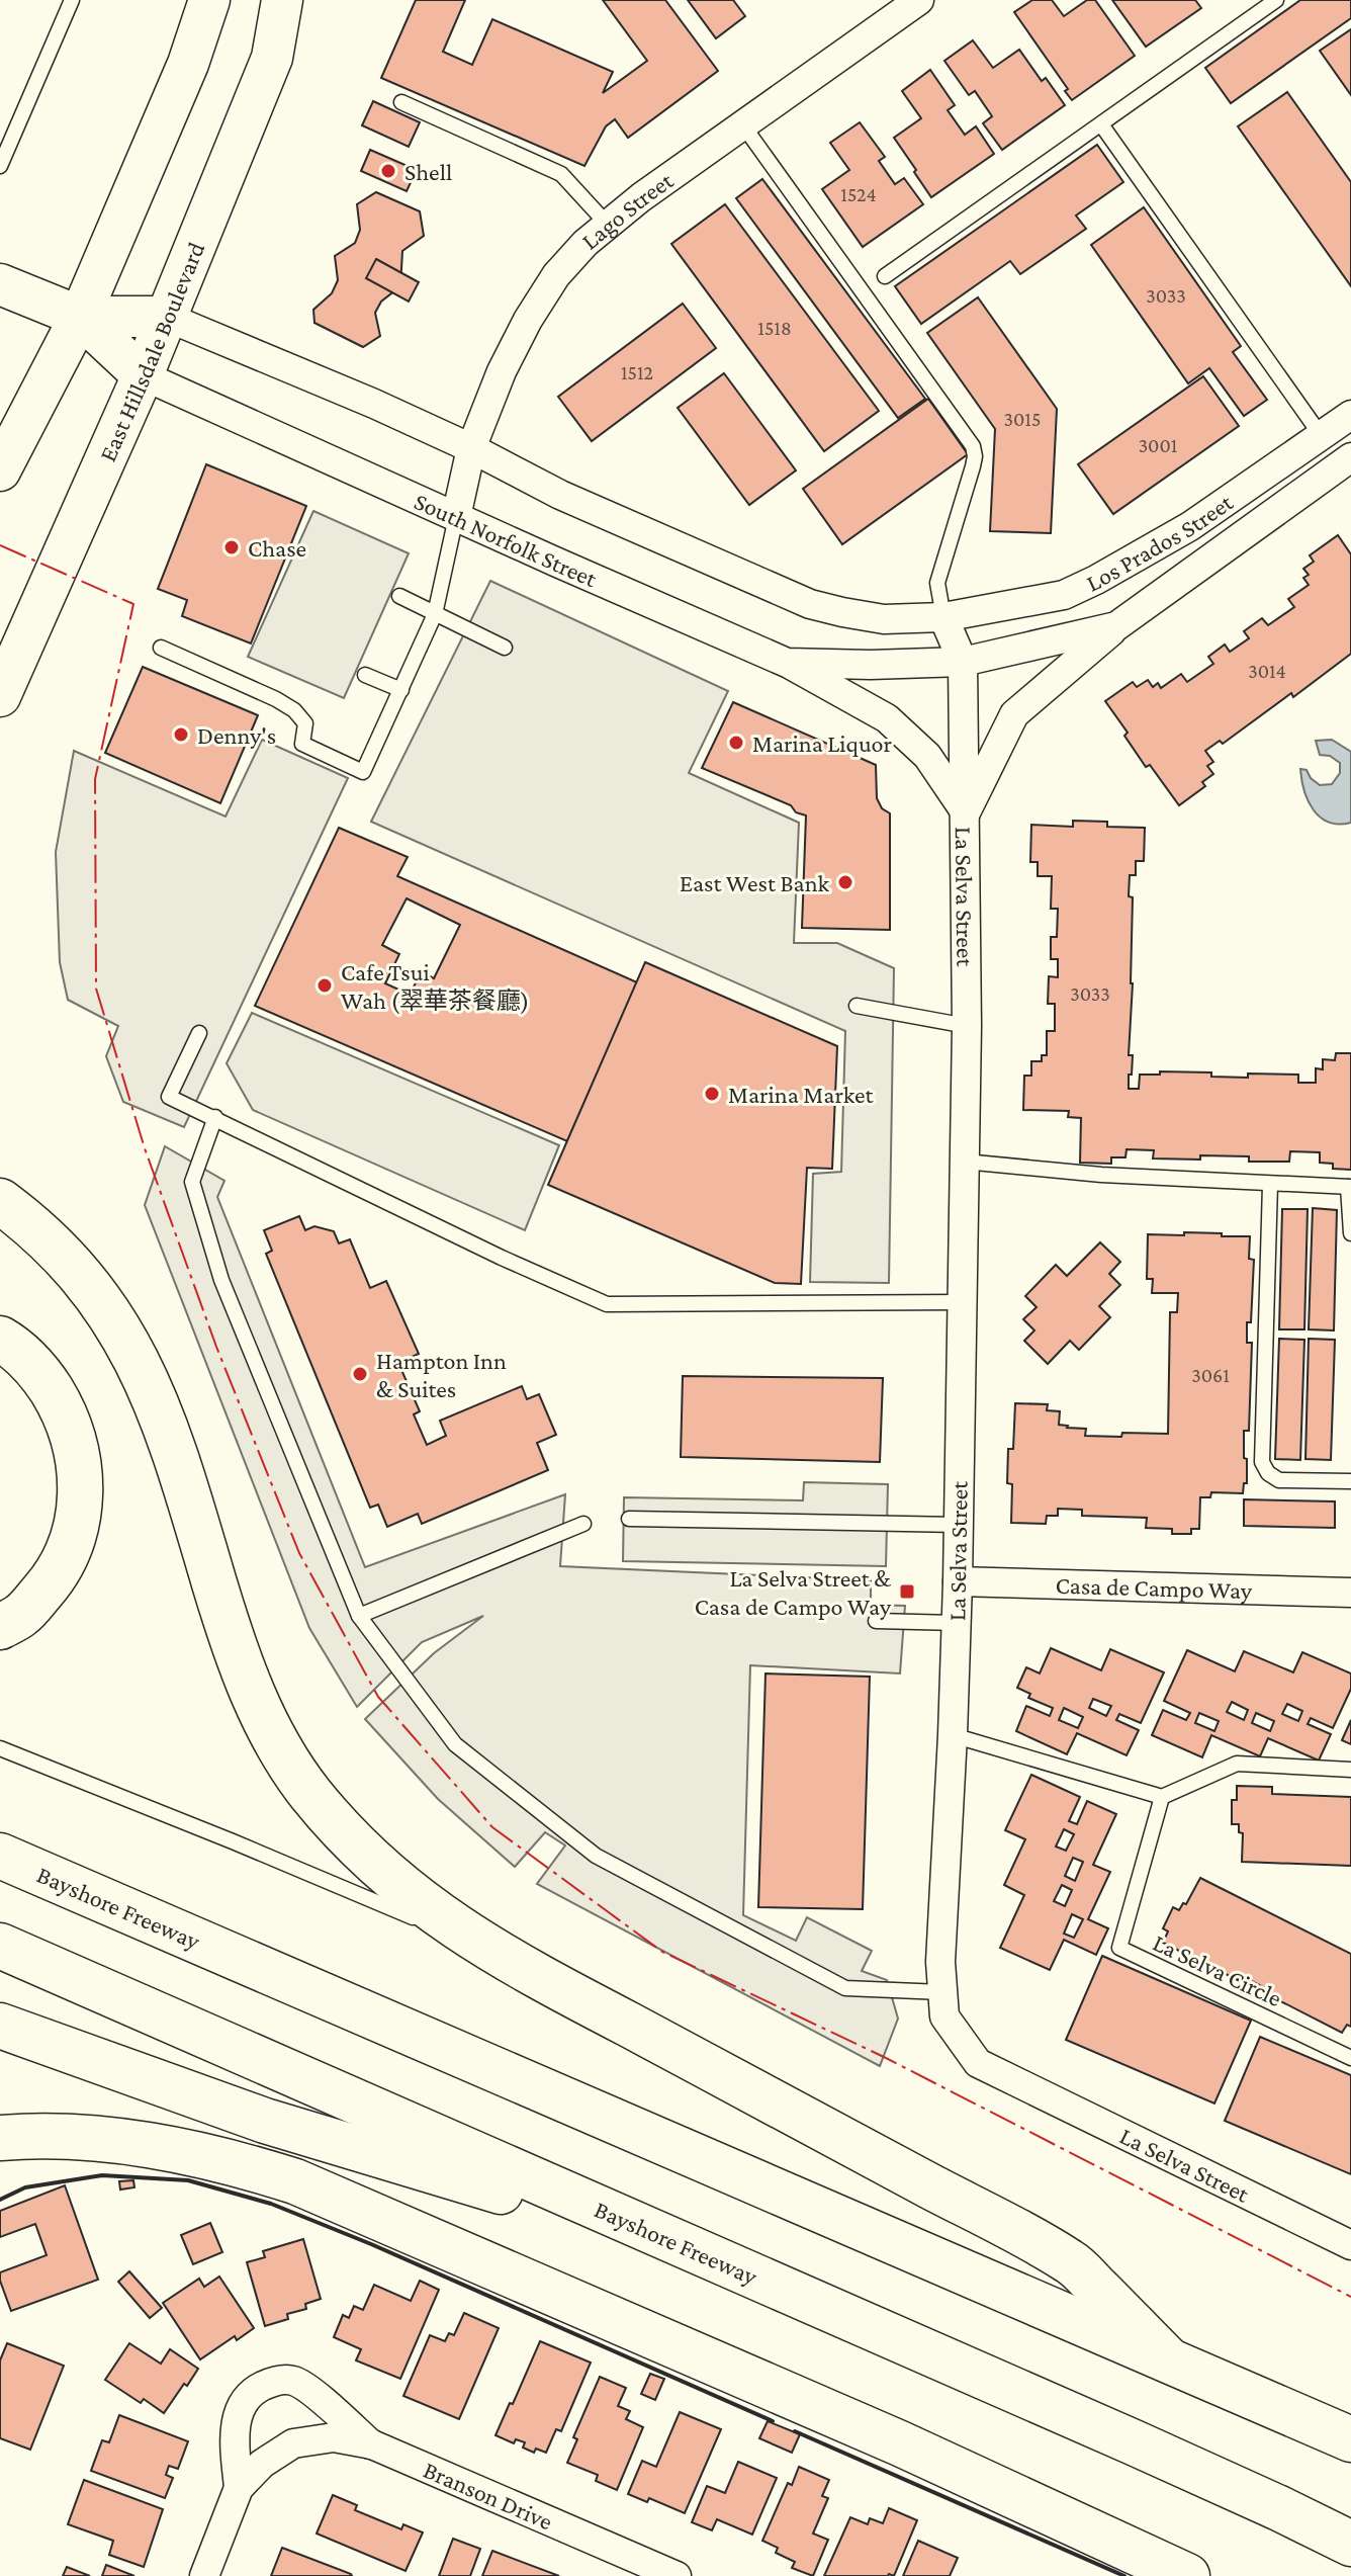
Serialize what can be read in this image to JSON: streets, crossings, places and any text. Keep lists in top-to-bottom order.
{
  "streets": {
    "highway": ["Bayshore Freeway"],
    "main road": ["East Hillsdale Boulevard", "South Norfolk Street"],
    "street": [
      "Lago Street",
      "Los Prados Street",
      "La Selva Street",
      "Casa de Campo Way",
      "Branson Drive"
    ],
    "lane": ["La Selva Circle"]
  },
  "crossings": [
    ["Lago Street", "South Norfolk Street"],
    ["East Hillsdale Boulevard", "South Norfolk Street"],
    ["South Norfolk Street", "Los Prados Street"],
    ["South Norfolk Street", "La Selva Street"],
    ["Los Prados Street", "La Selva Street"],
    ["La Selva Street", "Casa de Campo Way"]
  ],
  "places": {
    "other": [
      "Shell",
      "Chase",
      "Denny's",
      "Marina Liquor",
      "East West Bank",
      "Cafe Tsui Wah (翠華茶餐廳)",
      "Marina Market",
      "Hampton Inn & Suites"
    ],
    "transit": ["La Selva Street & Casa de Campo Way"]
  },
  "house_numbers": [
    "1524",
    "3033",
    "1518",
    "1512",
    "3015",
    "3001",
    "3014",
    "3033",
    "3061"
  ]
}
